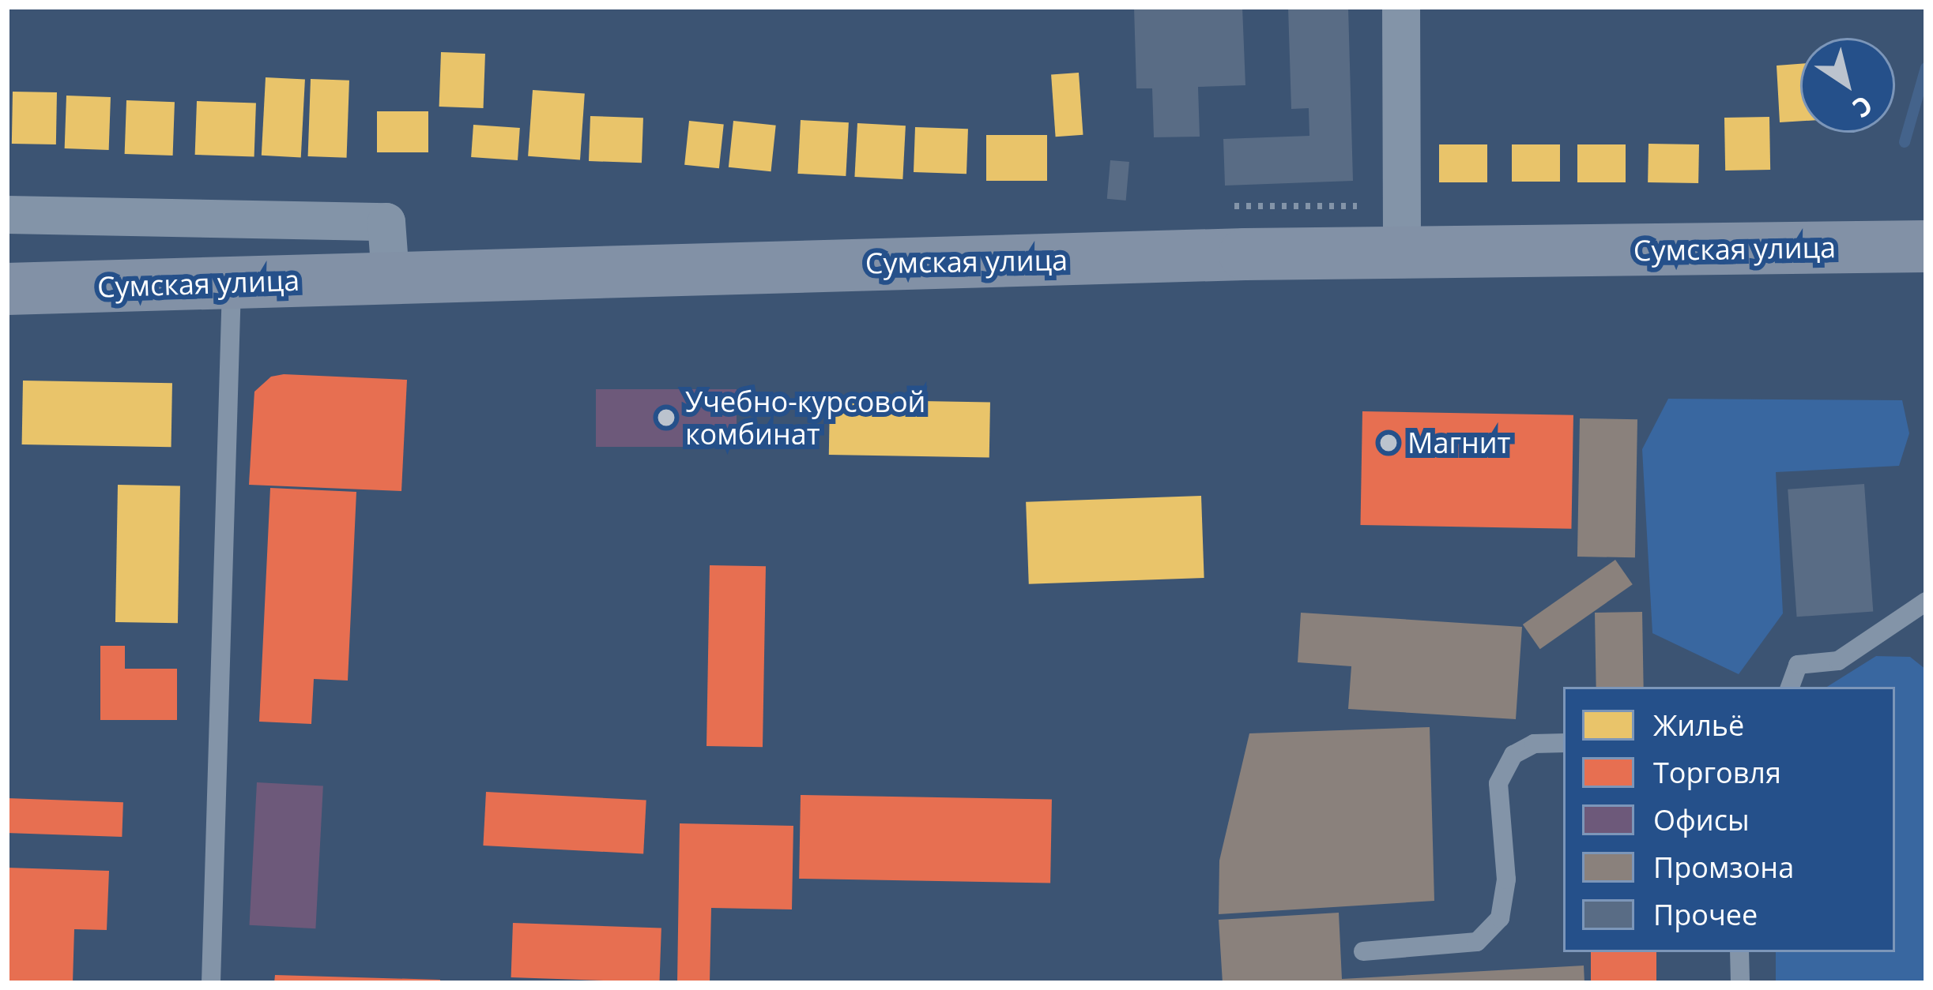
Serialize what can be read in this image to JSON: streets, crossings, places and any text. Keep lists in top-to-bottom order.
{
  "streets": {
    "main road": ["Сумская улица"]
  },
  "places": ["Учебно-курсовой комбинат", "Магнит"],
  "legend": [
    "Жильё",
    "Торговля",
    "Офисы",
    "Промзона",
    "Прочее"
  ],
  "north": "bottom right"
}
